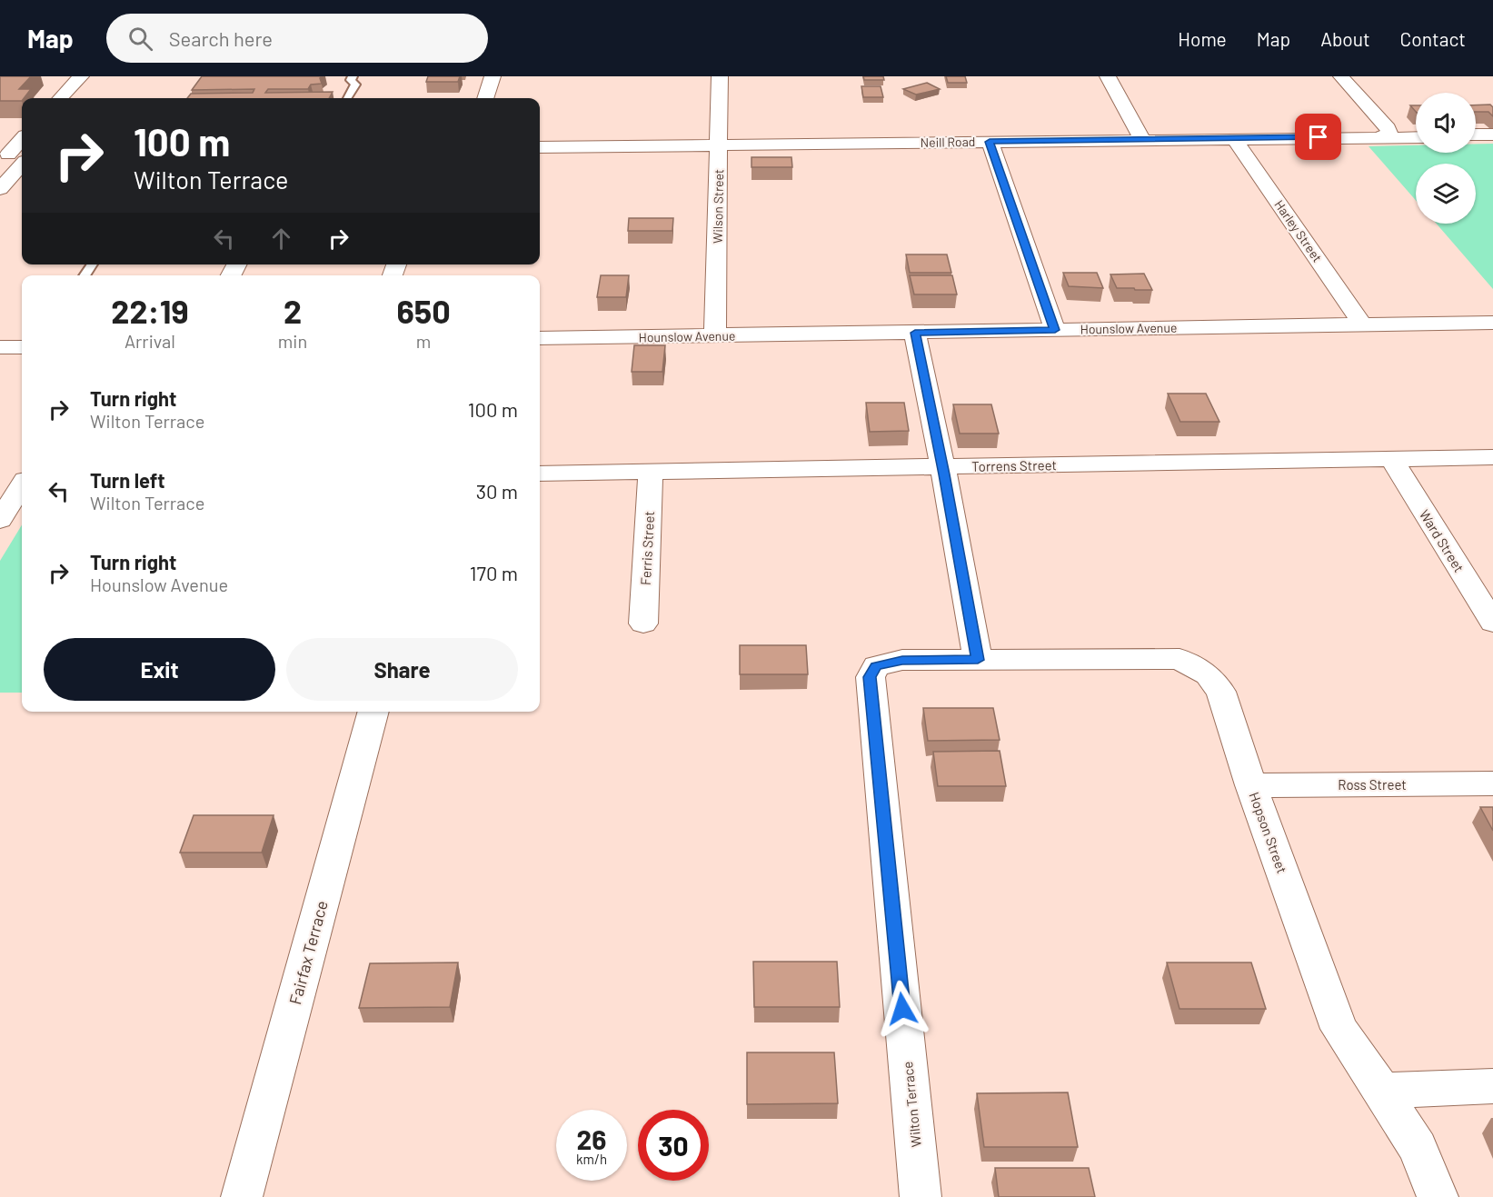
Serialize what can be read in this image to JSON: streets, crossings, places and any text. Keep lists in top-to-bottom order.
{
  "streets": {
    "street": [
      "Neill Road",
      "Wilson Street",
      "Harley Street",
      "Hounslow Avenue",
      "Torrens Street",
      "Ward Street",
      "Ferris Street",
      "Ross Street",
      "Hopson Street",
      "Fairfax Terrace",
      "Wilton Terrace"
    ]
  },
  "crossings": [
    ["Neill Road", "Wilson Street"],
    ["Neill Road", "Harley Street"],
    ["Wilson Street", "Hounslow Avenue"],
    ["Harley Street", "Hounslow Avenue"],
    ["Torrens Street", "Ward Street"],
    ["Torrens Street", "Ferris Street"],
    ["Ross Street", "Hopson Street"],
    ["Hopson Street", "Wilton Terrace"]
  ],
  "page": {
    "header": "Map",
    "search": "Search here",
    "nav": [
      "Home",
      "Map",
      "About",
      "Contact"
    ],
    "turn": ["100 m", "Wilton Terrace"],
    "eta": [
      "22:19",
      "Arrival",
      "2",
      "min",
      "650",
      "m"
    ],
    "list": [
      {
        "name": "Turn right",
        "note": "Wilton Terrace",
        "value": "100 m"
      },
      {
        "name": "Turn left",
        "note": "Wilton Terrace",
        "value": "30 m"
      },
      {
        "name": "Turn right",
        "note": "Hounslow Avenue",
        "value": "170 m"
      }
    ],
    "buttons": ["Exit", "Share"],
    "speed": "26 km/h",
    "limit": "30"
  }
}
